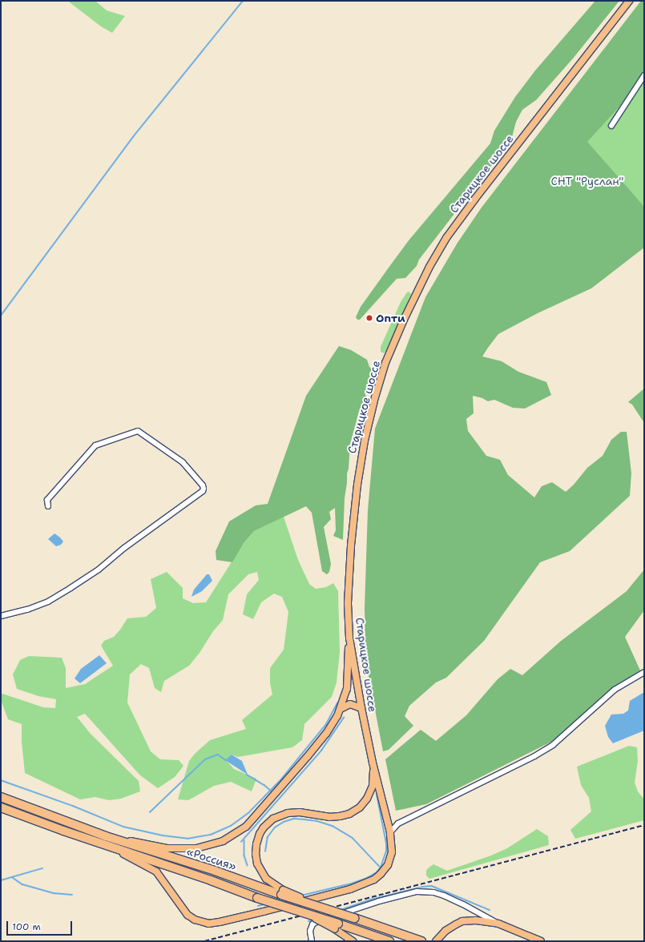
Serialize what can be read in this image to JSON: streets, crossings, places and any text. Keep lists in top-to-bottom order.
{
  "streets": {
    "highway": ["«Россия»"],
    "main road": ["Старицкое шоссе"]
  },
  "crossings": [
    ["Старицкое шоссе", "«Россия»"]
  ],
  "parks": ["СНТ \"Руслан\""],
  "places": ["Опти"],
  "scale_bar": "100 m"
}
